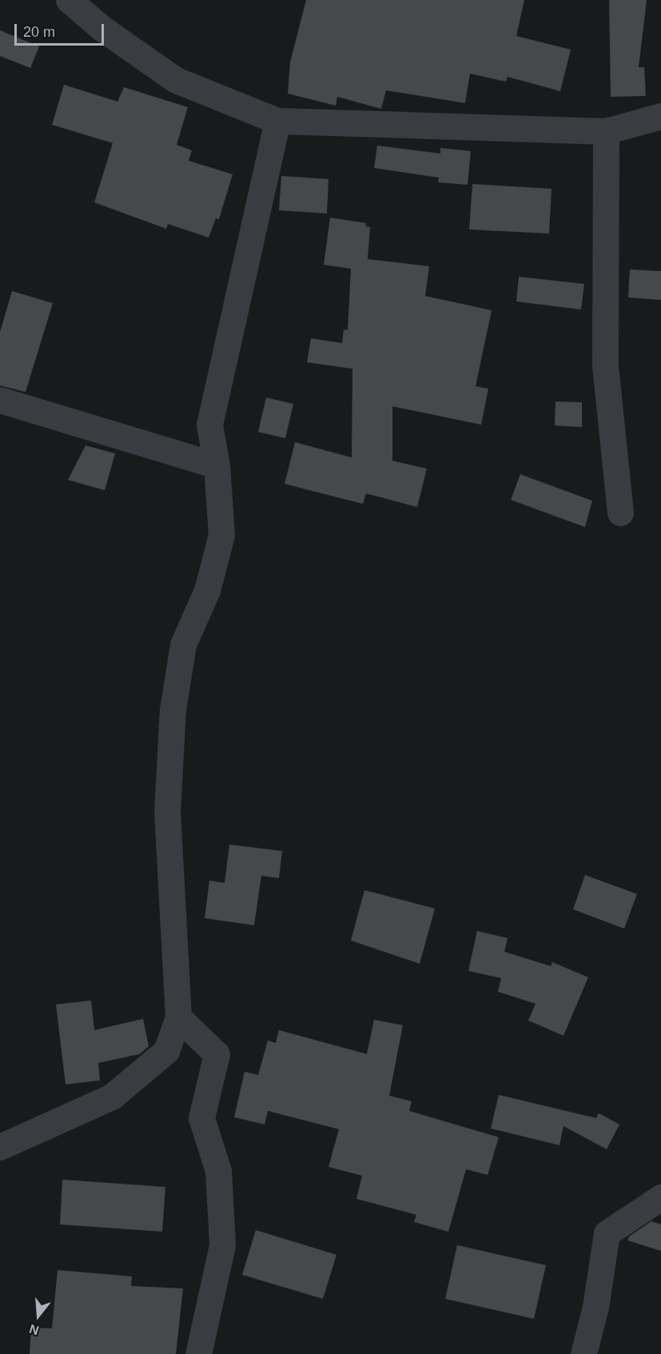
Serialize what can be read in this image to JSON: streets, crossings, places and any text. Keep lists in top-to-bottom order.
{
  "scale_bar": "20 m",
  "north": "bottom"
}
